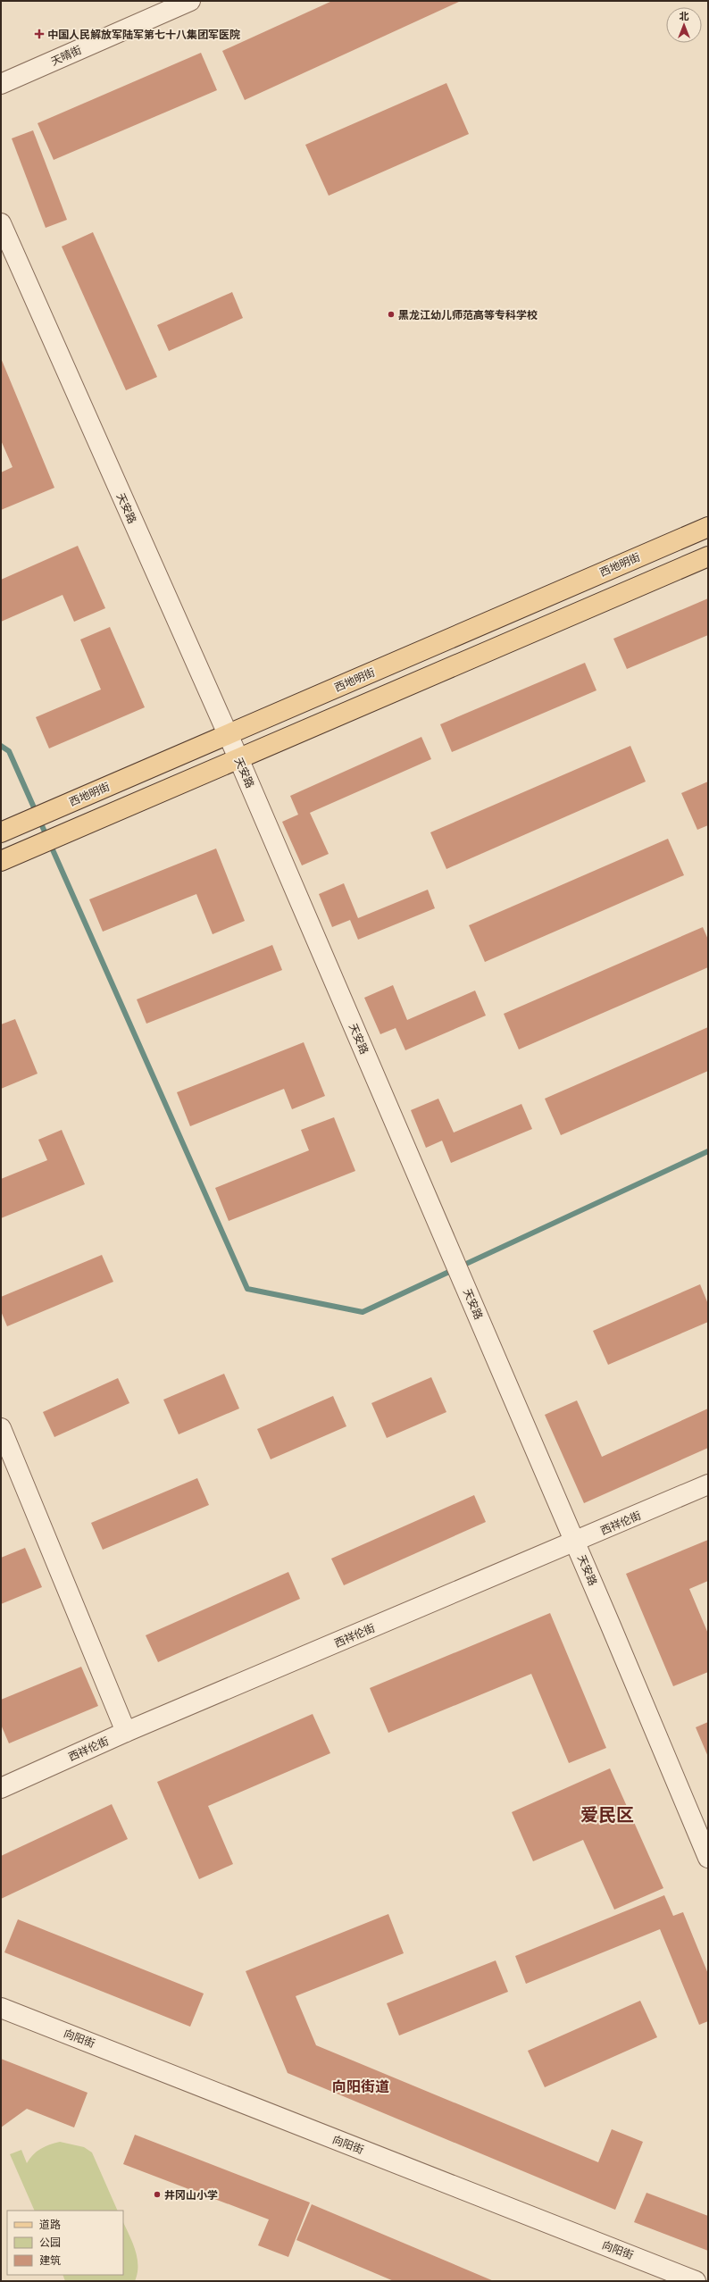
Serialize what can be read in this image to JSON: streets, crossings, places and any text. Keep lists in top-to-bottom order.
{
  "streets": {
    "main road": ["西地明街"],
    "street": [
      "天晴街",
      "天安路",
      "西祥伦街",
      "向阳街"
    ]
  },
  "crossings": [
    ["天安路", "西地明街"],
    ["天安路", "西祥伦街"]
  ],
  "districts": ["爱民区", "向阳街道"],
  "places": {
    "health": ["中国人民解放军陆军第七十八集团军医院"],
    "other": ["黑龙江幼儿师范高等专科学校", "井冈山小学"]
  },
  "legend": ["道路", "公园", "建筑"],
  "north": "top"
}
